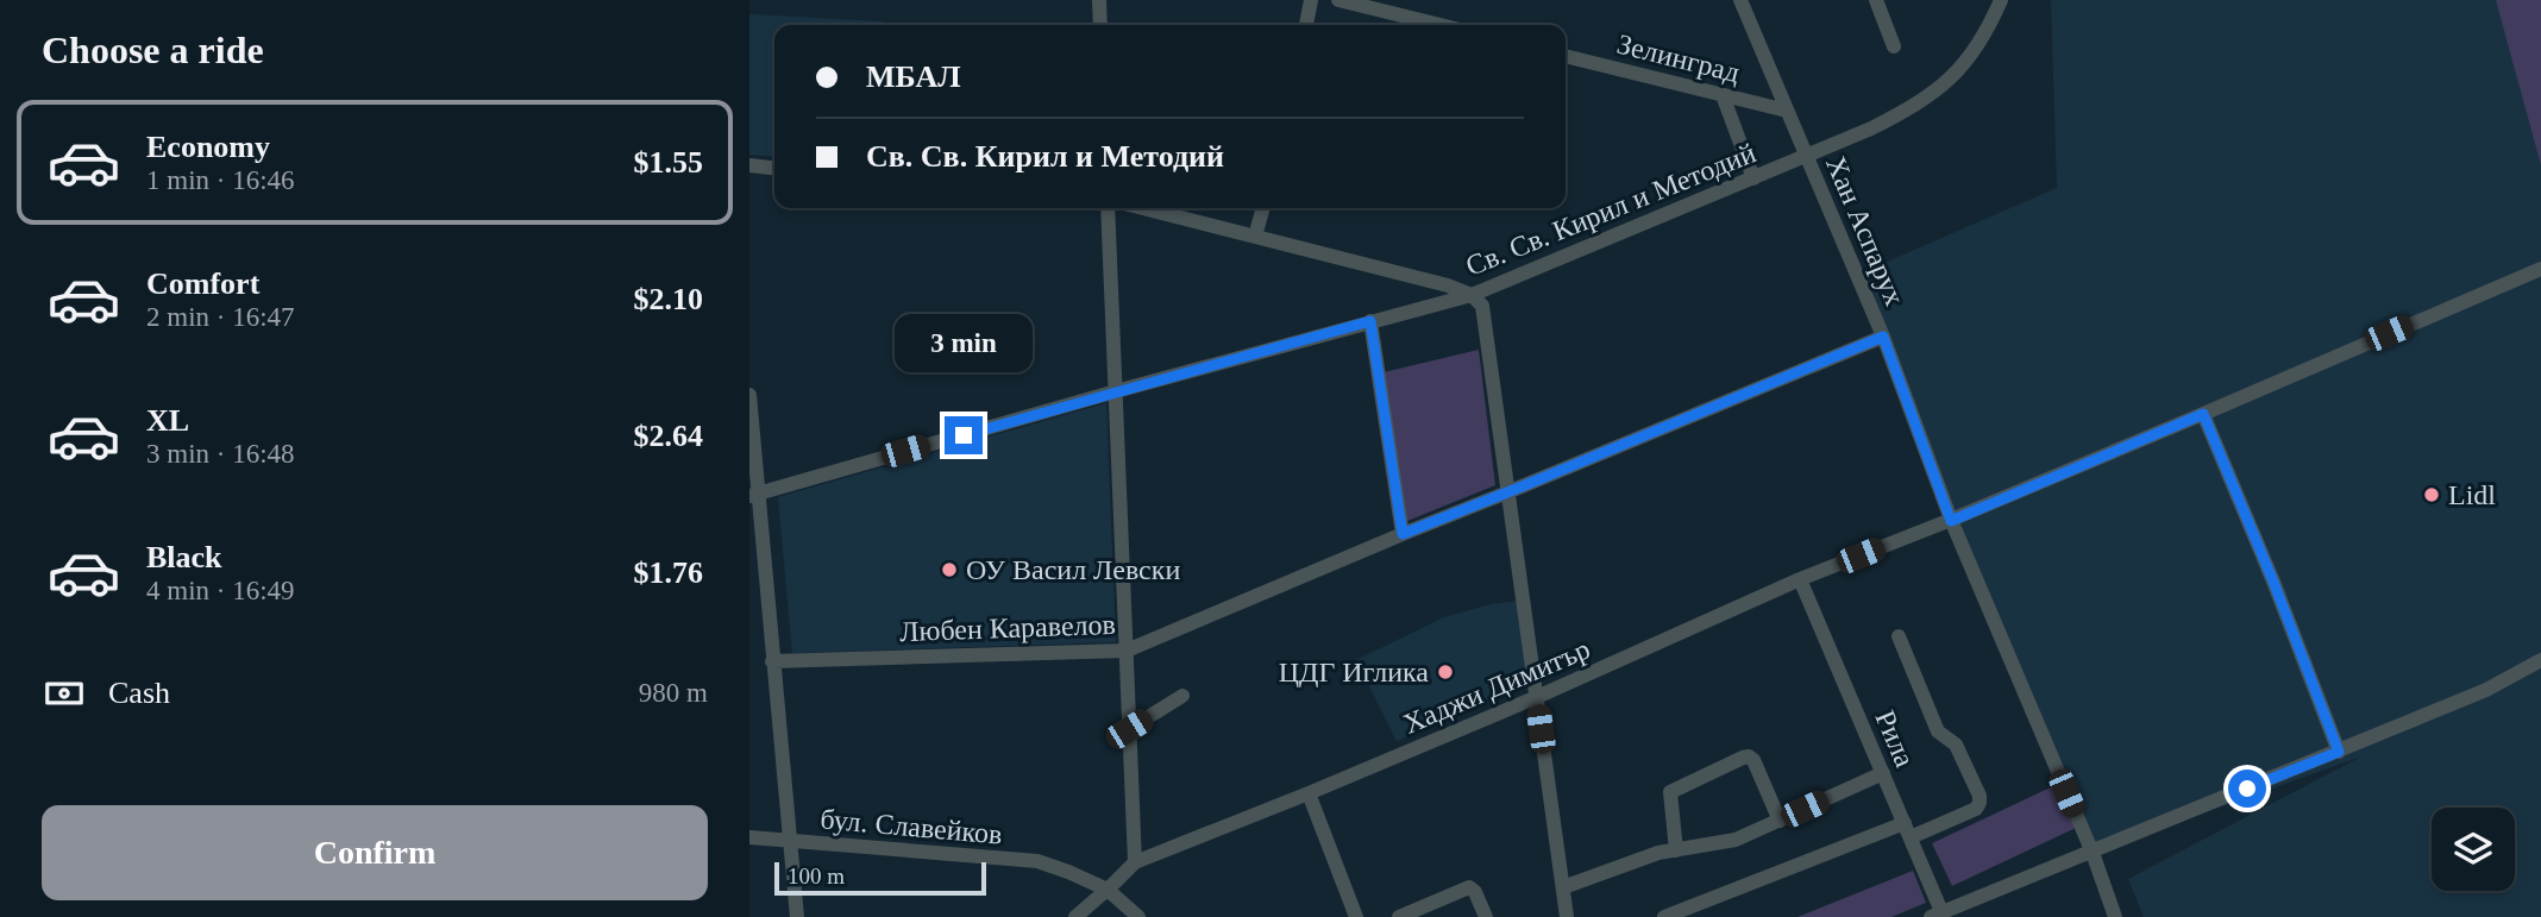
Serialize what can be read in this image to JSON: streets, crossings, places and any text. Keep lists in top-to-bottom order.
{
  "streets": {
    "street": [
      "Зелинград",
      "Св. Св. Кирил и Методий",
      "Хан Аспарух",
      "Любен Каравелов",
      "Хаджи Димитър",
      "Рила",
      "бул. Славейков"
    ]
  },
  "crossings": [
    ["Зелинград", "Хан Аспарух"],
    ["Св. Св. Кирил и Методий", "Хан Аспарух"],
    ["Хан Аспарух", "Любен Каравелов"],
    ["Хан Аспарух", "Хаджи Димитър"],
    ["Хаджи Димитър", "Рила"],
    ["Хаджи Димитър", "бул. Славейков"]
  ],
  "places": ["Lidl", "ОУ Васил Левски", "ЦДГ Иглика"],
  "scale_bar": "100 m",
  "page": {
    "heading": "Choose a ride",
    "banner": ["МБАЛ", "Св. Св. Кирил и Методий"],
    "list": [
      {
        "name": "Economy",
        "note": "1 min · 16:46",
        "value": "$1.55"
      },
      {
        "name": "Comfort",
        "note": "2 min · 16:47",
        "value": "$2.10"
      },
      {
        "name": "XL",
        "note": "3 min · 16:48",
        "value": "$2.64"
      },
      {
        "name": "Black",
        "note": "4 min · 16:49",
        "value": "$1.76"
      }
    ],
    "bubble": "3 min",
    "pay": ["Cash", "980 m"],
    "buttons": "Confirm",
    "scale": "100 m"
  }
}
